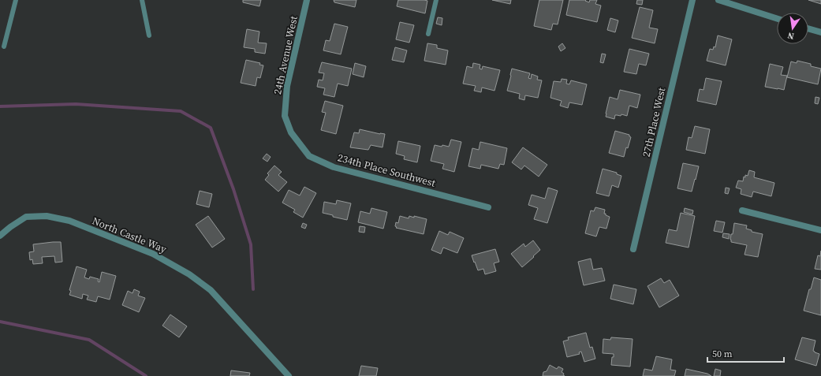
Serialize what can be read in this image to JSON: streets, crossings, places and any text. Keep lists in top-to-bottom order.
{
  "streets": {
    "street": [
      "24th Avenue West",
      "27th Place West",
      "234th Place Southwest",
      "North Castle Way"
    ]
  },
  "crossings": [
    ["24th Avenue West", "234th Place Southwest"]
  ],
  "scale_bar": "50 m",
  "north": "bottom"
}
